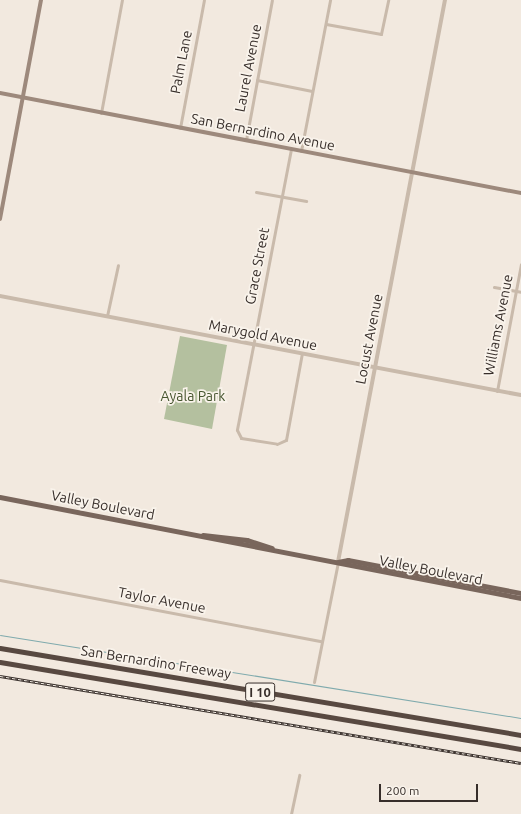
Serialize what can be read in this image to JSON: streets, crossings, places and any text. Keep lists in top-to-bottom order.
{
  "streets": {
    "highway": ["San Bernardino Freeway", "I 10"],
    "main road": ["San Bernardino Avenue", "Valley Boulevard"],
    "street": [
      "Palm Lane",
      "Laurel Avenue",
      "Grace Street",
      "Williams Avenue",
      "Marygold Avenue",
      "Locust Avenue",
      "Taylor Avenue"
    ]
  },
  "crossings": [
    ["Palm Lane", "San Bernardino Avenue"],
    ["Laurel Avenue", "San Bernardino Avenue"],
    ["San Bernardino Avenue", "Grace Street"],
    ["San Bernardino Avenue", "Locust Avenue"],
    ["Grace Street", "Marygold Avenue"],
    ["Williams Avenue", "Marygold Avenue"],
    ["Marygold Avenue", "Locust Avenue"],
    ["Locust Avenue", "Valley Boulevard"],
    ["Locust Avenue", "Taylor Avenue"]
  ],
  "parks": ["Ayala Park"],
  "scale_bar": "200 m"
}
